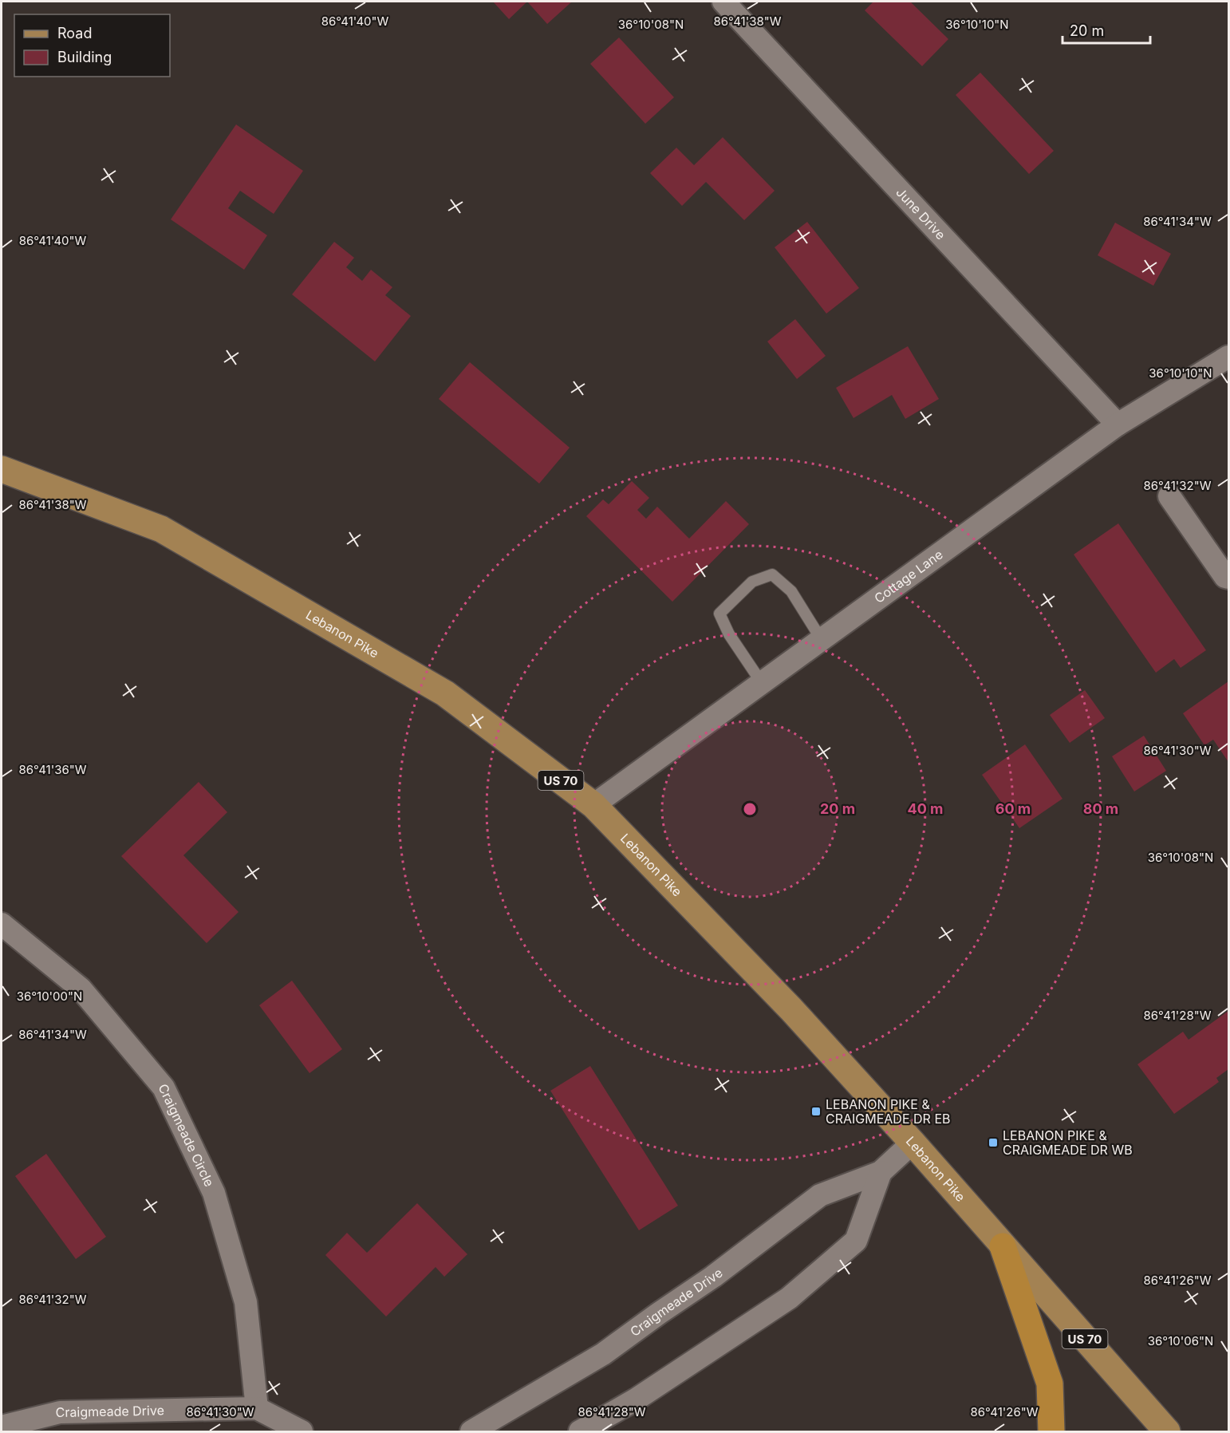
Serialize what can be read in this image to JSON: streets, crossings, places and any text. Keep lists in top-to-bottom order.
{
  "streets": {
    "main road": ["Lebanon Pike", "US 70"],
    "street": [
      "June Drive",
      "Cottage Lane",
      "Craigmeade Circle",
      "Craigmeade Drive"
    ]
  },
  "crossings": [
    ["June Drive", "Cottage Lane"],
    ["Cottage Lane", "Lebanon Pike"],
    ["Lebanon Pike", "Craigmeade Drive"],
    ["Craigmeade Circle", "Craigmeade Drive"]
  ],
  "places": {
    "transit": ["LEBANON PIKE & CRAIGMEADE DR EB", "LEBANON PIKE & CRAIGMEADE DR WB"]
  },
  "legend": ["Road", "Building"],
  "scale_bar": "20 m",
  "coordinates": [
    "86°41'40\"W",
    "86°41'38\"W",
    "36°10'08\"N",
    "36°10'10\"N",
    "86°41'34\"W",
    "86°41'32\"W",
    "86°41'30\"W",
    "86°41'36\"W",
    "36°10'00\"N",
    "86°41'28\"W",
    "86°41'26\"W",
    "36°10'06\"N"
  ],
  "rings": [
    "20 m",
    "40 m",
    "60 m",
    "80 m"
  ]
}
